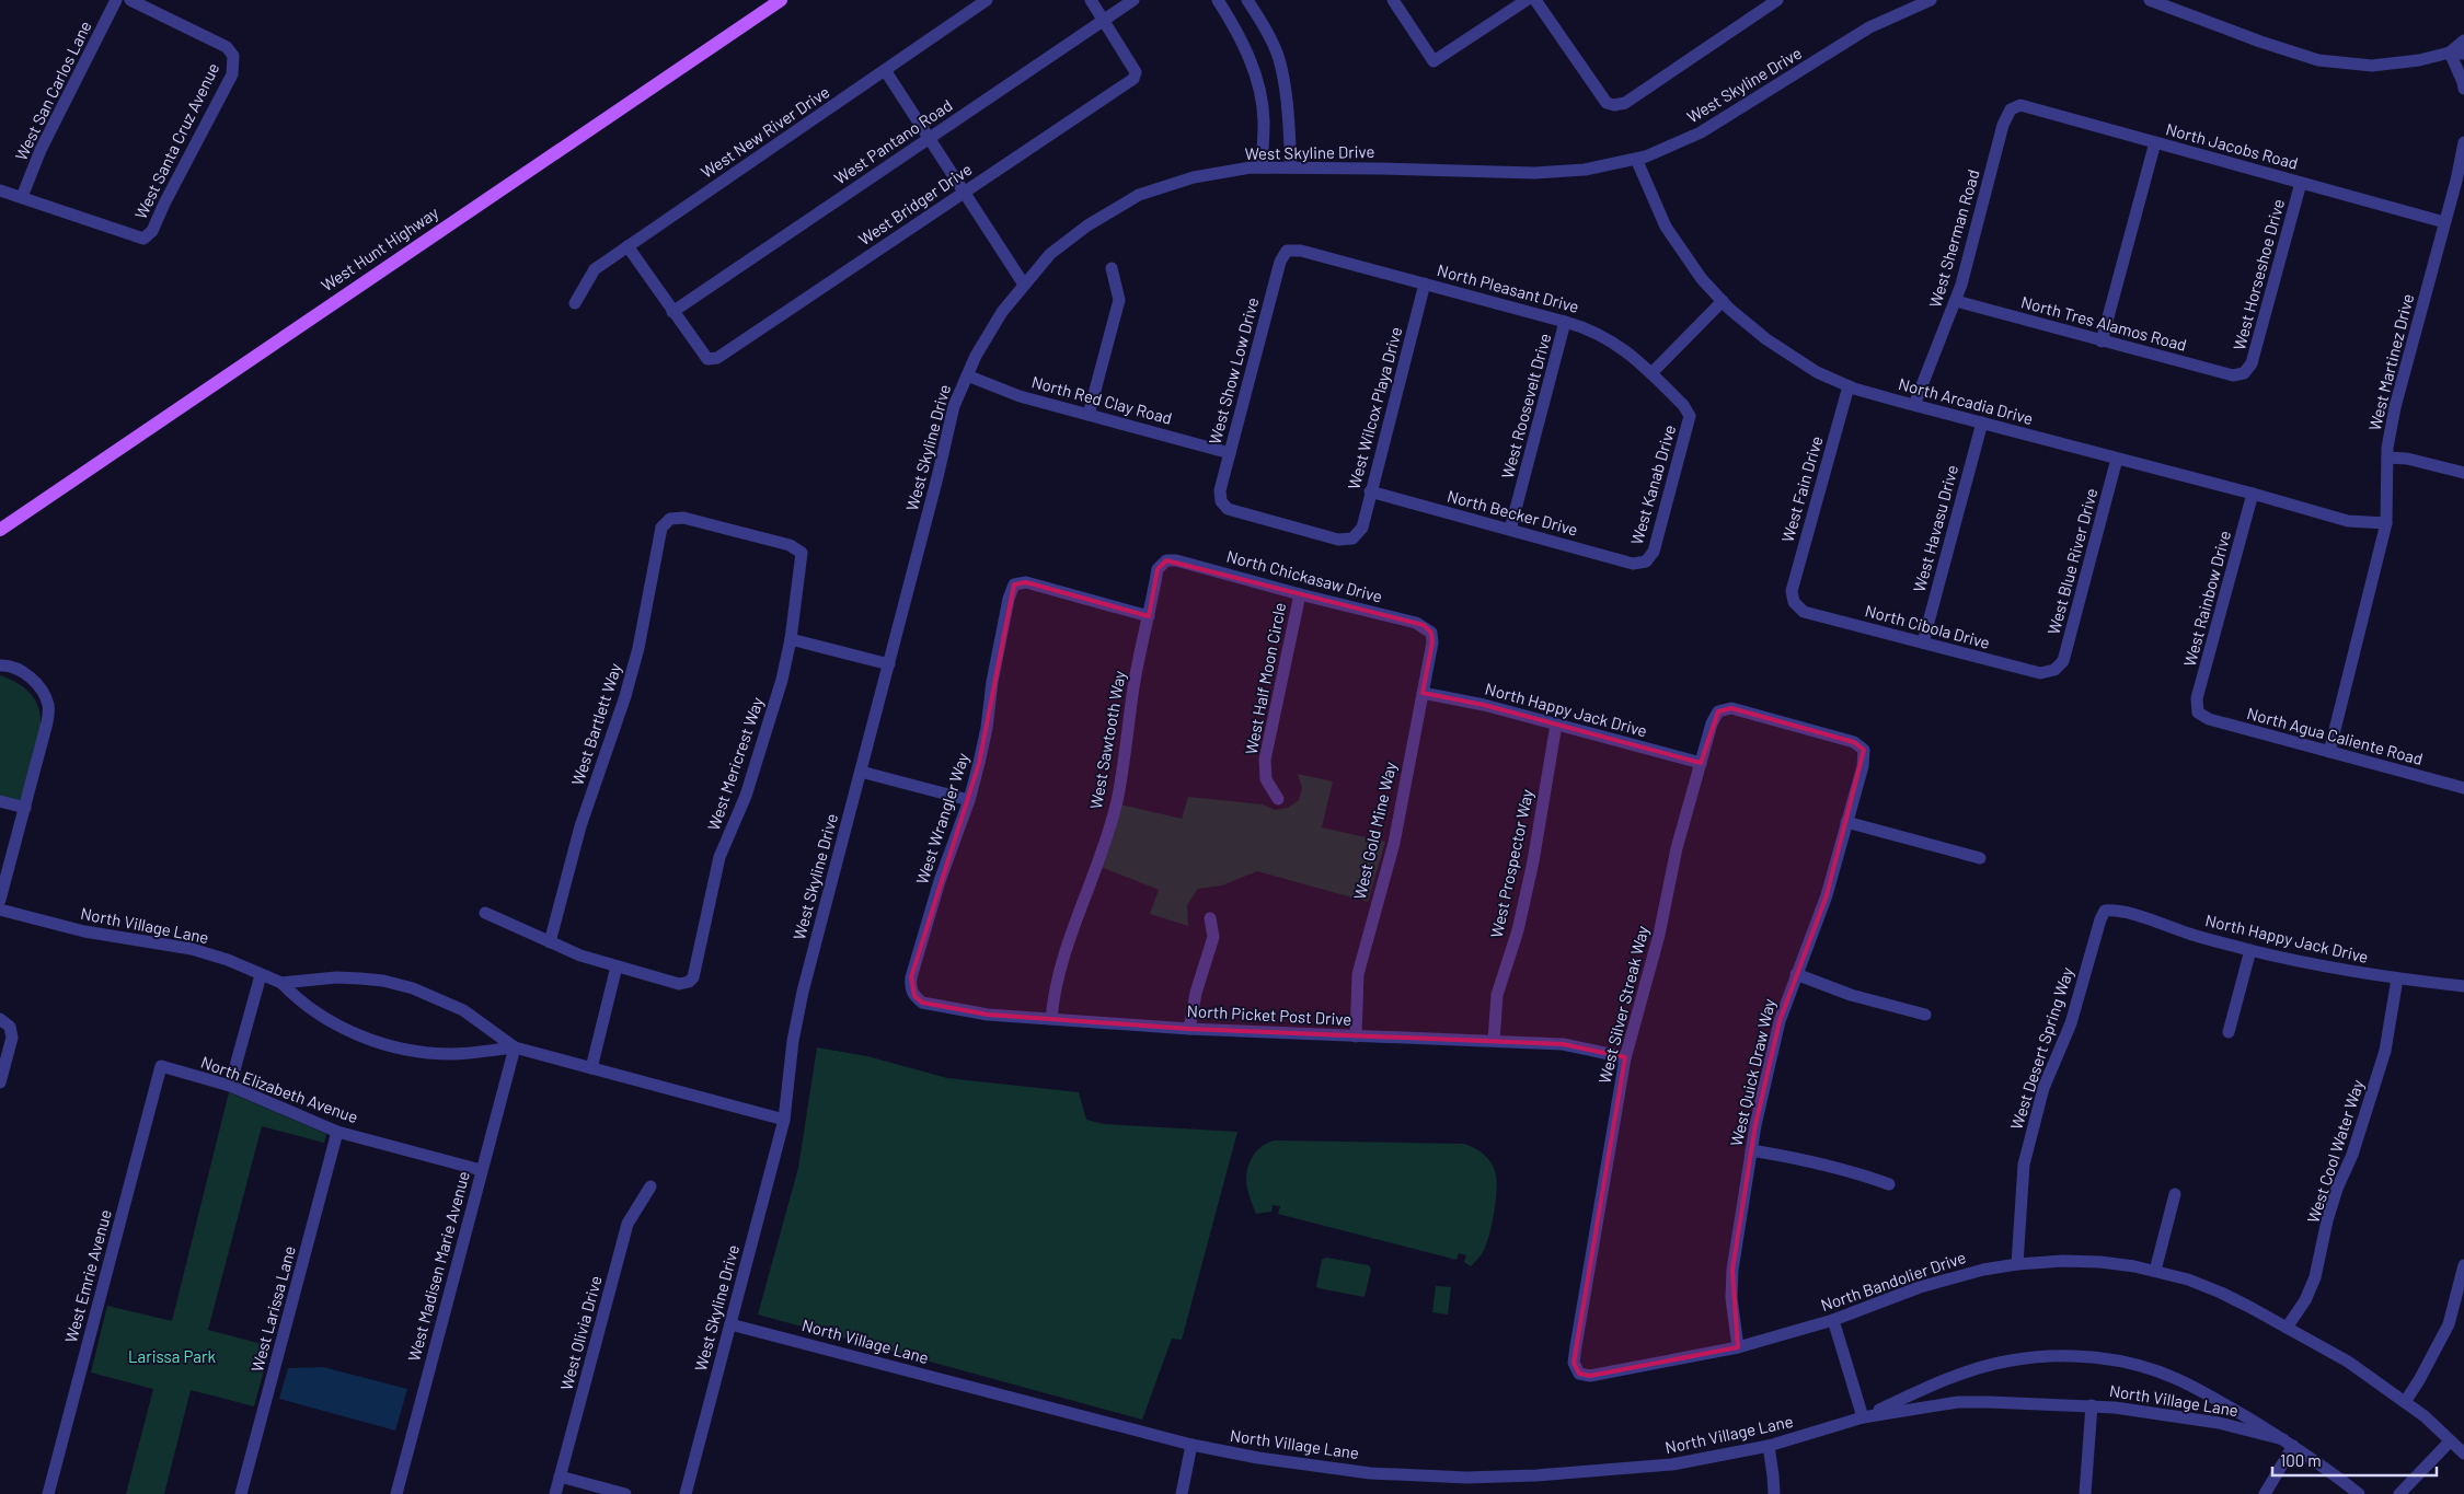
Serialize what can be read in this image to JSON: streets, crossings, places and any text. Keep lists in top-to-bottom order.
{
  "streets": {
    "main road": ["West Hunt Highway"],
    "street": [
      "West Skyline Drive",
      "West San Carlos Lane",
      "West New River Drive",
      "West Santa Cruz Avenue",
      "West Pantano Road",
      "North Jacobs Road",
      "West Bridger Drive",
      "West Sherman Road",
      "West Horseshoe Drive",
      "North Pleasant Drive",
      "North Tres Alamos Road",
      "West Martinez Drive",
      "West Show Low Drive",
      "North Red Clay Road",
      "North Arcadia Drive",
      "West Roosevelt Drive",
      "West Wilcox Playa Drive",
      "West Kanab Drive",
      "West Fain Drive",
      "North Becker Drive",
      "West Havasu Drive",
      "West Blue River Drive",
      "North Chickasaw Drive",
      "West Rainbow Drive",
      "North Cibola Drive",
      "West Half Moon Circle",
      "North Happy Jack Drive",
      "West Bartlett Way",
      "North Agua Caliente Road",
      "West Sawtooth Way",
      "West Mericrest Way",
      "West Wrangler Way",
      "West Gold Mine Way",
      "West Prospector Way",
      "North Village Lane",
      "West Silver Streak Way",
      "North Picket Post Drive",
      "West Desert Spring Way",
      "West Quick Draw Way",
      "North Elizabeth Avenue",
      "West Cool Water Way",
      "West Madisen Marie Avenue",
      "West Emrie Avenue",
      "North Bandolier Drive",
      "West Larissa Lane",
      "West Olivia Drive"
    ]
  },
  "crossings": [
    ["West Skyline Drive", "North Red Clay Road"],
    ["West Skyline Drive", "North Arcadia Drive"],
    ["West Skyline Drive", "North Village Lane"],
    ["West San Carlos Lane", "West Santa Cruz Avenue"],
    ["West Pantano Road", "West Bridger Drive"],
    ["North Jacobs Road", "West Sherman Road"],
    ["North Jacobs Road", "West Horseshoe Drive"],
    ["North Jacobs Road", "West Martinez Drive"],
    ["West Sherman Road", "North Tres Alamos Road"],
    ["West Sherman Road", "North Arcadia Drive"],
    ["West Horseshoe Drive", "North Tres Alamos Road"],
    ["North Pleasant Drive", "West Show Low Drive"],
    ["North Pleasant Drive", "West Roosevelt Drive"],
    ["North Pleasant Drive", "West Wilcox Playa Drive"],
    ["North Pleasant Drive", "West Kanab Drive"],
    ["West Martinez Drive", "North Arcadia Drive"],
    ["West Martinez Drive", "North Agua Caliente Road"],
    ["West Show Low Drive", "North Red Clay Road"],
    ["West Show Low Drive", "West Wilcox Playa Drive"],
    ["North Arcadia Drive", "West Fain Drive"],
    ["North Arcadia Drive", "West Havasu Drive"],
    ["North Arcadia Drive", "West Blue River Drive"],
    ["North Arcadia Drive", "West Rainbow Drive"],
    ["West Roosevelt Drive", "North Becker Drive"],
    ["West Wilcox Playa Drive", "North Becker Drive"],
    ["West Kanab Drive", "North Becker Drive"],
    ["West Fain Drive", "North Cibola Drive"],
    ["West Havasu Drive", "North Cibola Drive"],
    ["West Blue River Drive", "North Cibola Drive"],
    ["North Chickasaw Drive", "West Half Moon Circle"],
    ["North Chickasaw Drive", "West Sawtooth Way"],
    ["North Chickasaw Drive", "West Gold Mine Way"],
    ["West Rainbow Drive", "North Agua Caliente Road"],
    ["North Happy Jack Drive", "West Gold Mine Way"],
    ["North Happy Jack Drive", "West Prospector Way"],
    ["North Happy Jack Drive", "West Silver Streak Way"],
    ["North Happy Jack Drive", "West Desert Spring Way"],
    ["North Happy Jack Drive", "West Cool Water Way"],
    ["West Bartlett Way", "West Mericrest Way"],
    ["West Sawtooth Way", "West Wrangler Way"],
    ["West Sawtooth Way", "North Picket Post Drive"],
    ["West Wrangler Way", "North Picket Post Drive"],
    ["West Gold Mine Way", "North Picket Post Drive"],
    ["West Prospector Way", "North Picket Post Drive"],
    ["North Village Lane", "West Madisen Marie Avenue"],
    ["West Silver Streak Way", "North Picket Post Drive"],
    ["West Silver Streak Way", "West Quick Draw Way"],
    ["West Silver Streak Way", "North Bandolier Drive"],
    ["West Desert Spring Way", "North Bandolier Drive"],
    ["West Quick Draw Way", "North Bandolier Drive"],
    ["North Elizabeth Avenue", "West Madisen Marie Avenue"],
    ["North Elizabeth Avenue", "West Emrie Avenue"],
    ["North Elizabeth Avenue", "West Larissa Lane"],
    ["West Cool Water Way", "North Bandolier Drive"]
  ],
  "parks": ["Larissa Park"],
  "scale_bar": "100 m"
}
